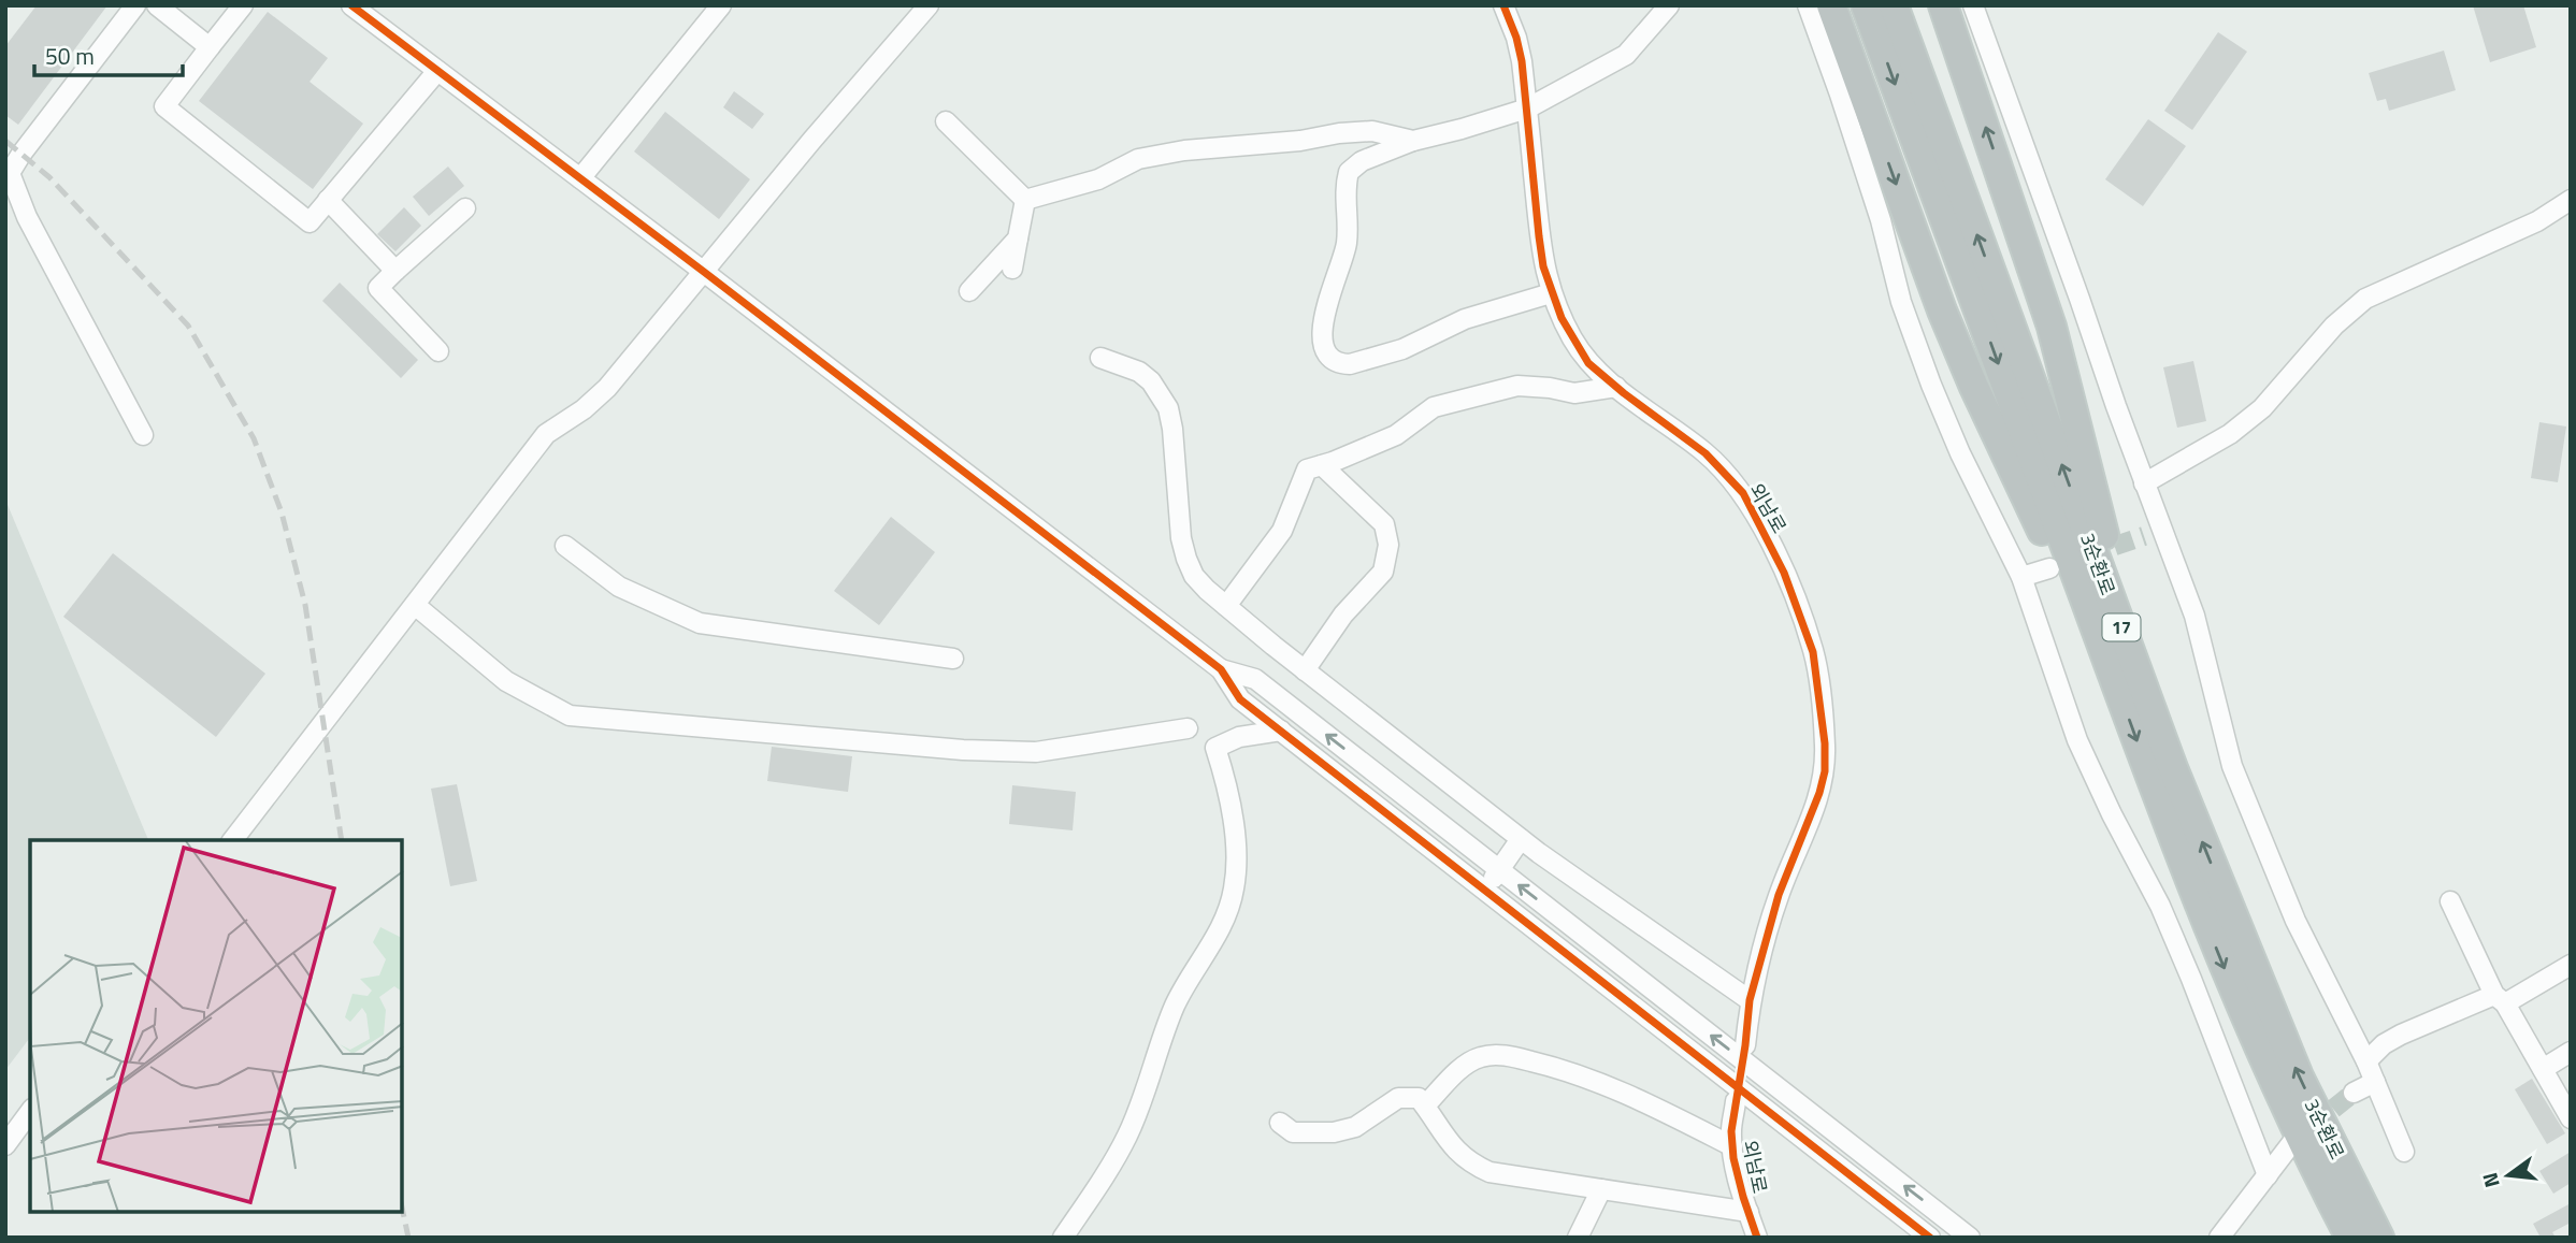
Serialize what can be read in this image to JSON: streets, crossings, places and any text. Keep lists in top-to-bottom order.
{
  "streets": {
    "highway": ["3순환로", "17"],
    "street": ["외남로"]
  },
  "scale_bar": "50 m",
  "north": "left"
}
